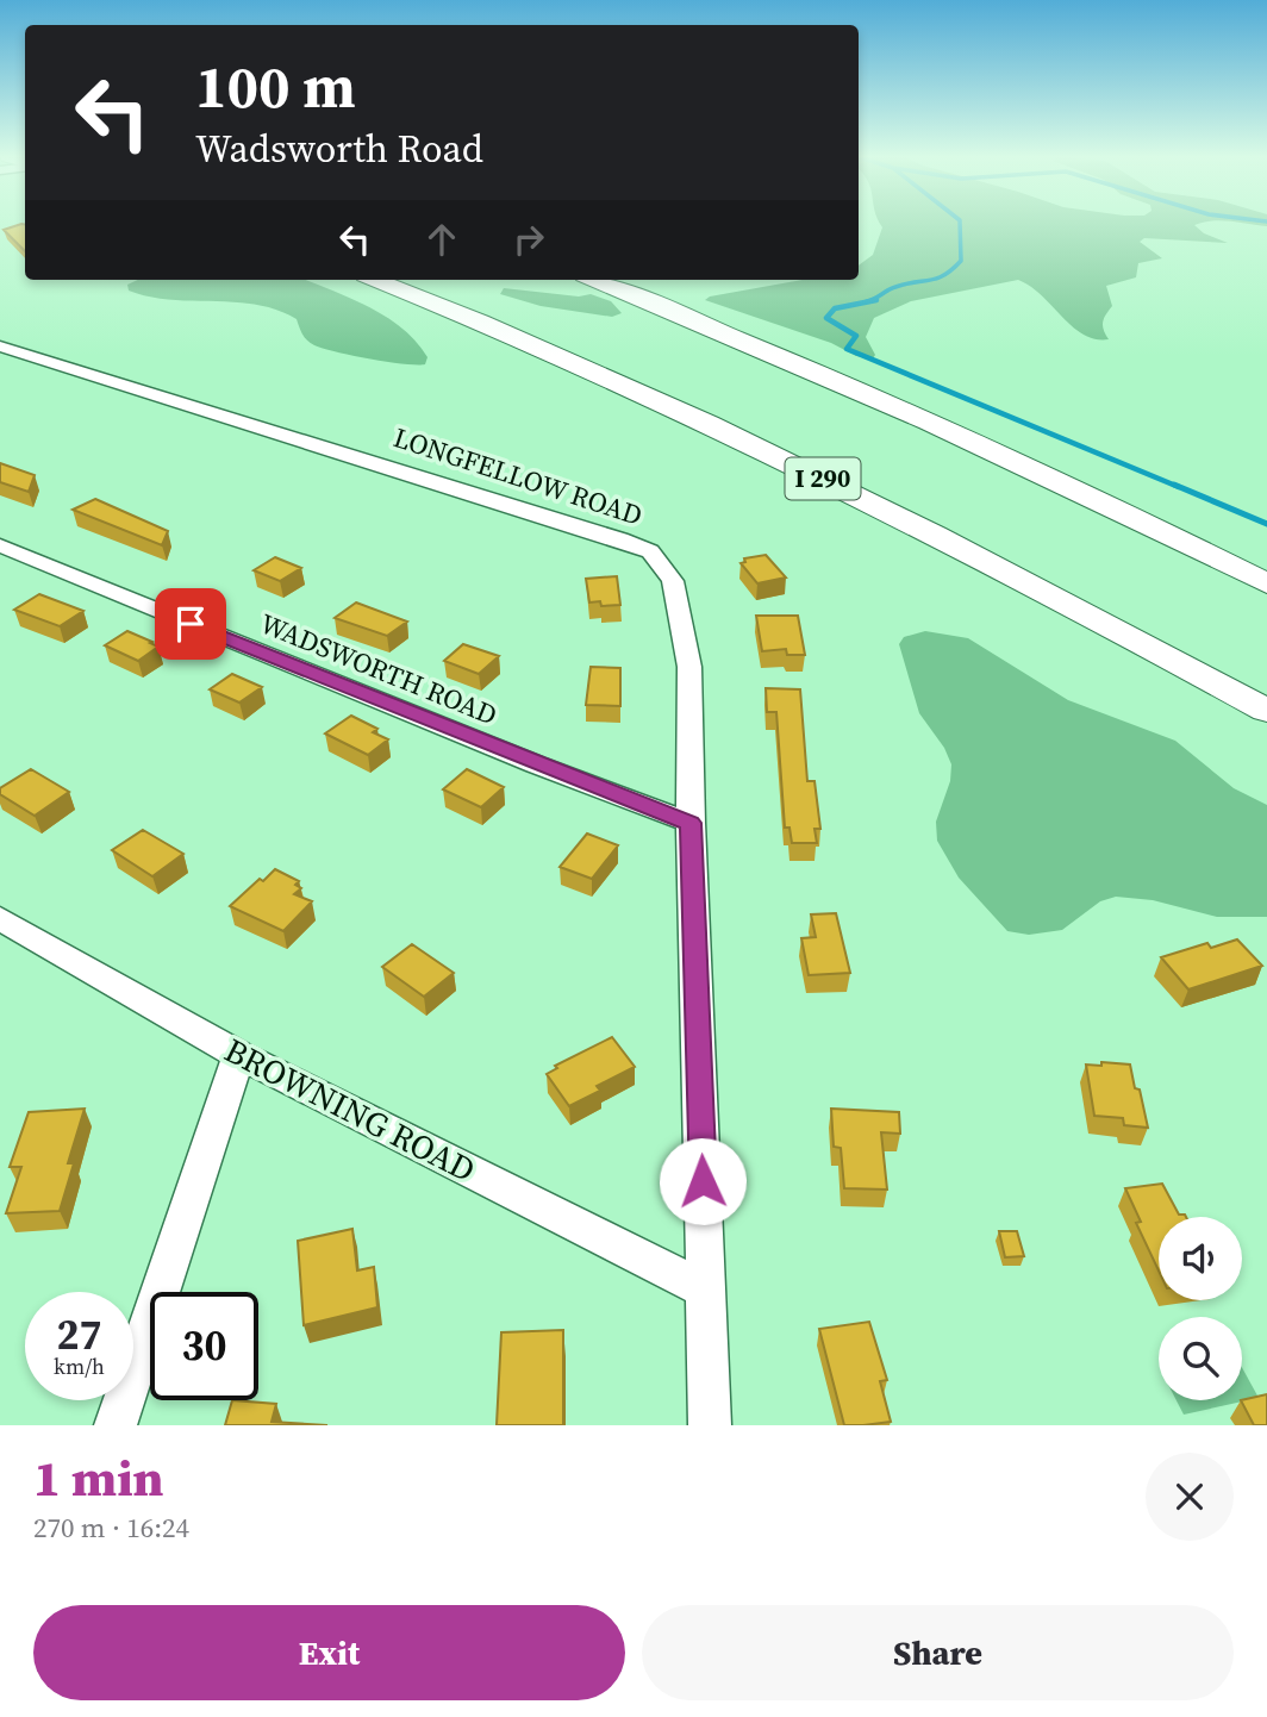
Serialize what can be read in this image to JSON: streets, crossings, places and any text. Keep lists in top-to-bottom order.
{
  "streets": {
    "highway": ["I 290"],
    "street": ["LONGFELLOW ROAD", "WADSWORTH ROAD", "BROWNING ROAD"]
  },
  "crossings": [
    ["LONGFELLOW ROAD", "WADSWORTH ROAD"],
    ["LONGFELLOW ROAD", "BROWNING ROAD"]
  ],
  "page": {
    "turn": ["100 m", "Wadsworth Road"],
    "speed": "27 km/h",
    "limit": "30",
    "heading": ["1 min", "270 m · 16:24"],
    "buttons": ["Exit", "Share"]
  }
}
